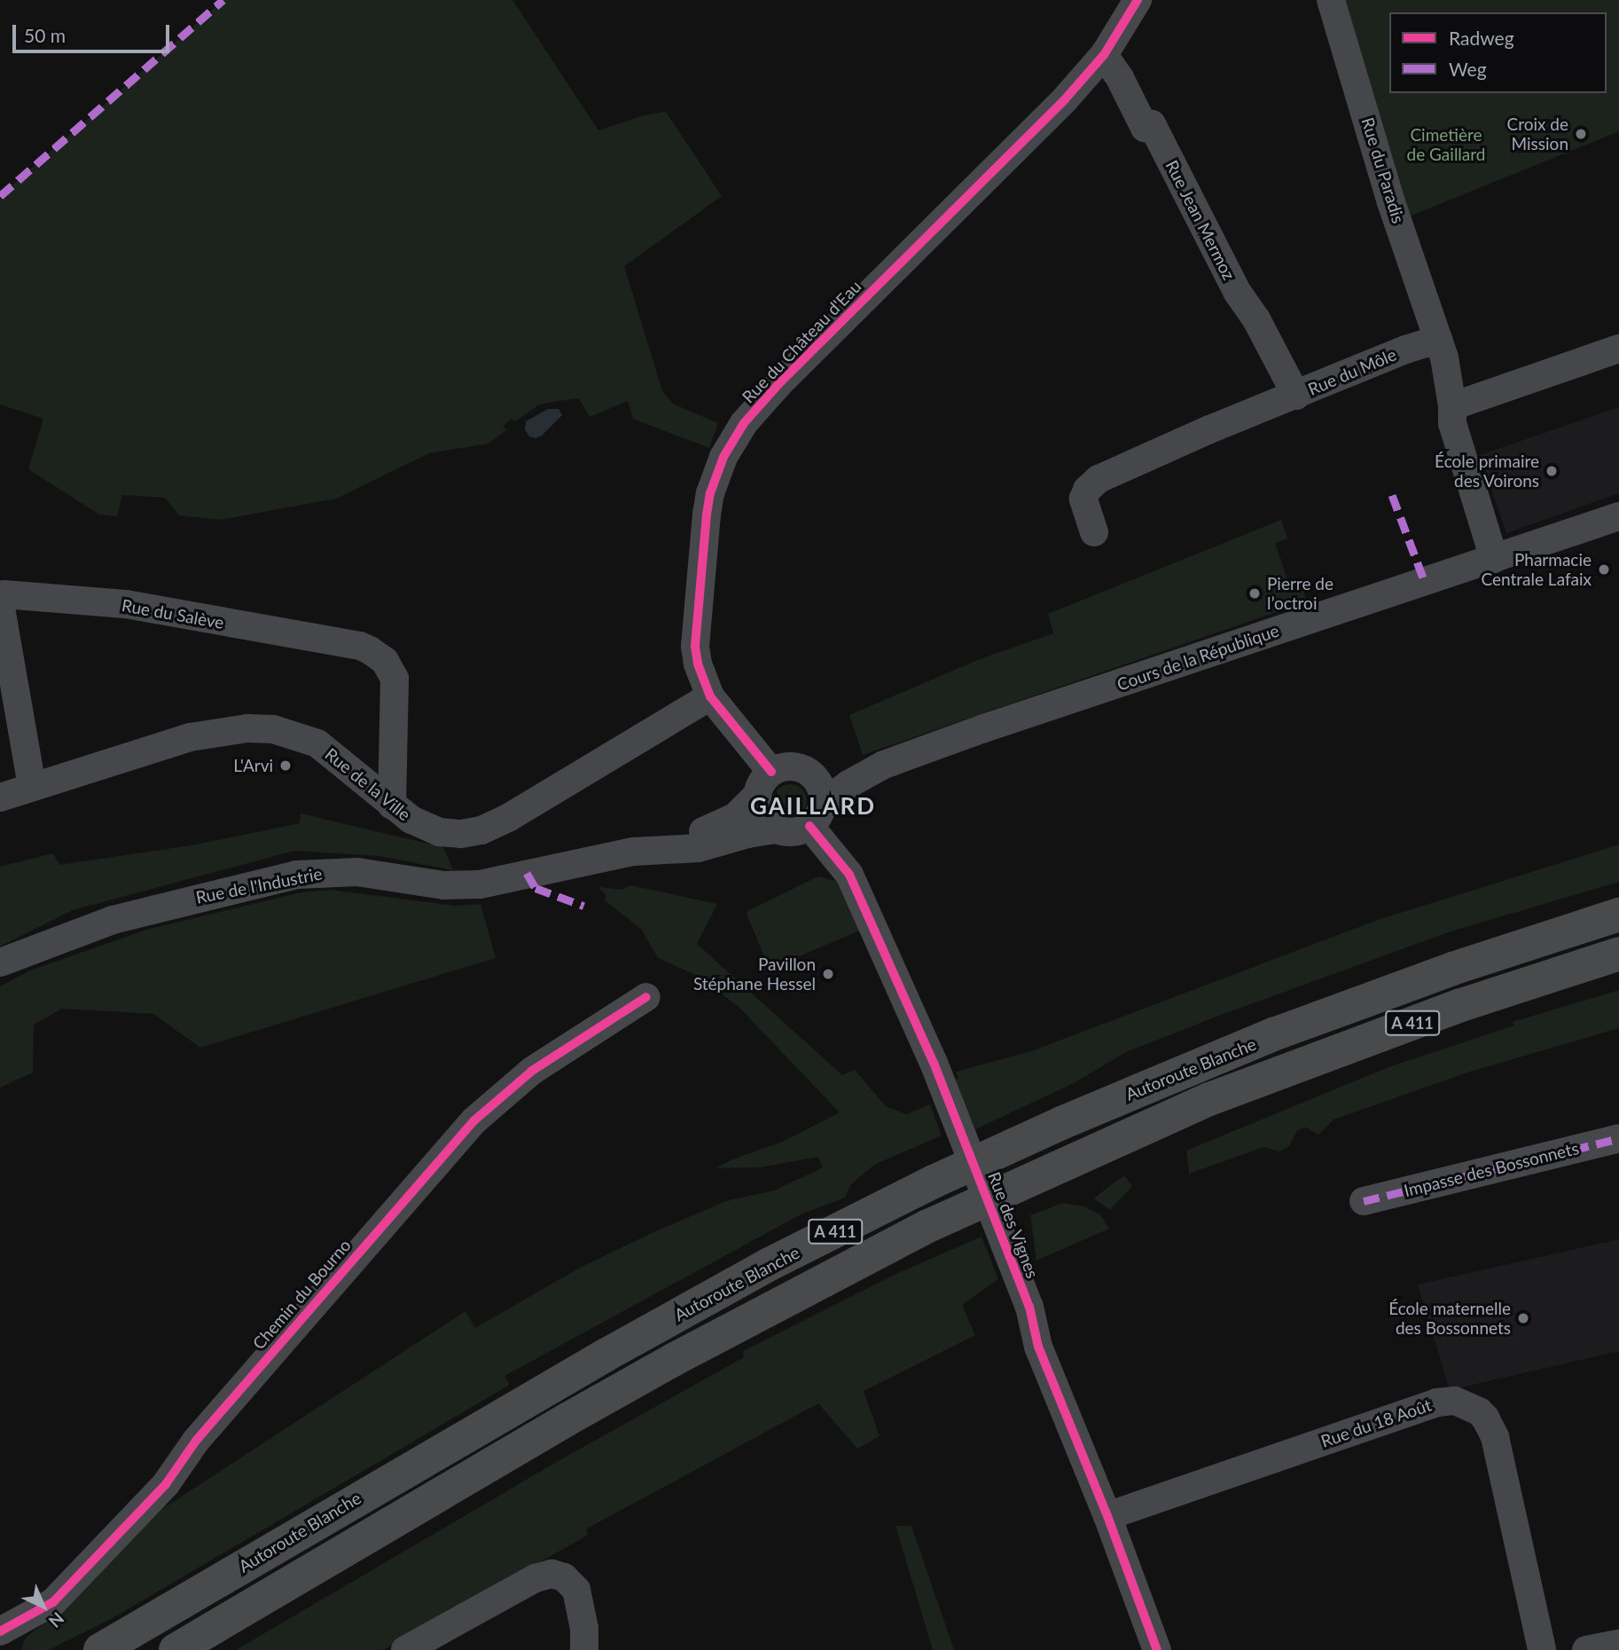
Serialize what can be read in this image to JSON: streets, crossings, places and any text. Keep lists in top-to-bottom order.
{
  "streets": {
    "highway": ["A 411", "Autoroute Blanche"],
    "street": [
      "Rue du Paradis",
      "Rue Jean Mermoz",
      "Rue du Château d'Eau",
      "Rue du Môle",
      "Rue du Salève",
      "Cours de la République",
      "Rue de la Ville",
      "Rue de l'Industrie",
      "Impasse des Bossonnets",
      "Rue des Vignes",
      "Chemin du Bourno",
      "Rue du 18 Août"
    ]
  },
  "crossings": [
    ["Rue du Paradis", "Rue du Môle"],
    ["Rue Jean Mermoz", "Rue du Château d'Eau"],
    ["Rue Jean Mermoz", "Rue du Môle"],
    ["Rue du Château d'Eau", "Cours de la République"],
    ["Rue du Château d'Eau", "Rue de la Ville"],
    ["Rue du Château d'Eau", "Rue de l'Industrie"],
    ["Rue du Château d'Eau", "Rue des Vignes"],
    ["Rue du Salève", "Rue de la Ville"],
    ["Cours de la République", "Rue de l'Industrie"],
    ["Cours de la République", "Rue des Vignes"],
    ["Rue de l'Industrie", "Rue des Vignes"],
    ["Rue des Vignes", "Rue du 18 Août"]
  ],
  "districts": ["GAILLARD"],
  "parks": ["Cimetière de Gaillard"],
  "places": [
    "Croix de Mission",
    "École primaire des Voirons",
    "Pharmacie Centrale Lafaix",
    "Pierre de l’octroi",
    "L'Arvi",
    "Pavillon Stéphane Hessel",
    "École maternelle des Bossonnets"
  ],
  "legend": ["Radweg", "Weg"],
  "scale_bar": "50 m",
  "north": "bottom right"
}
